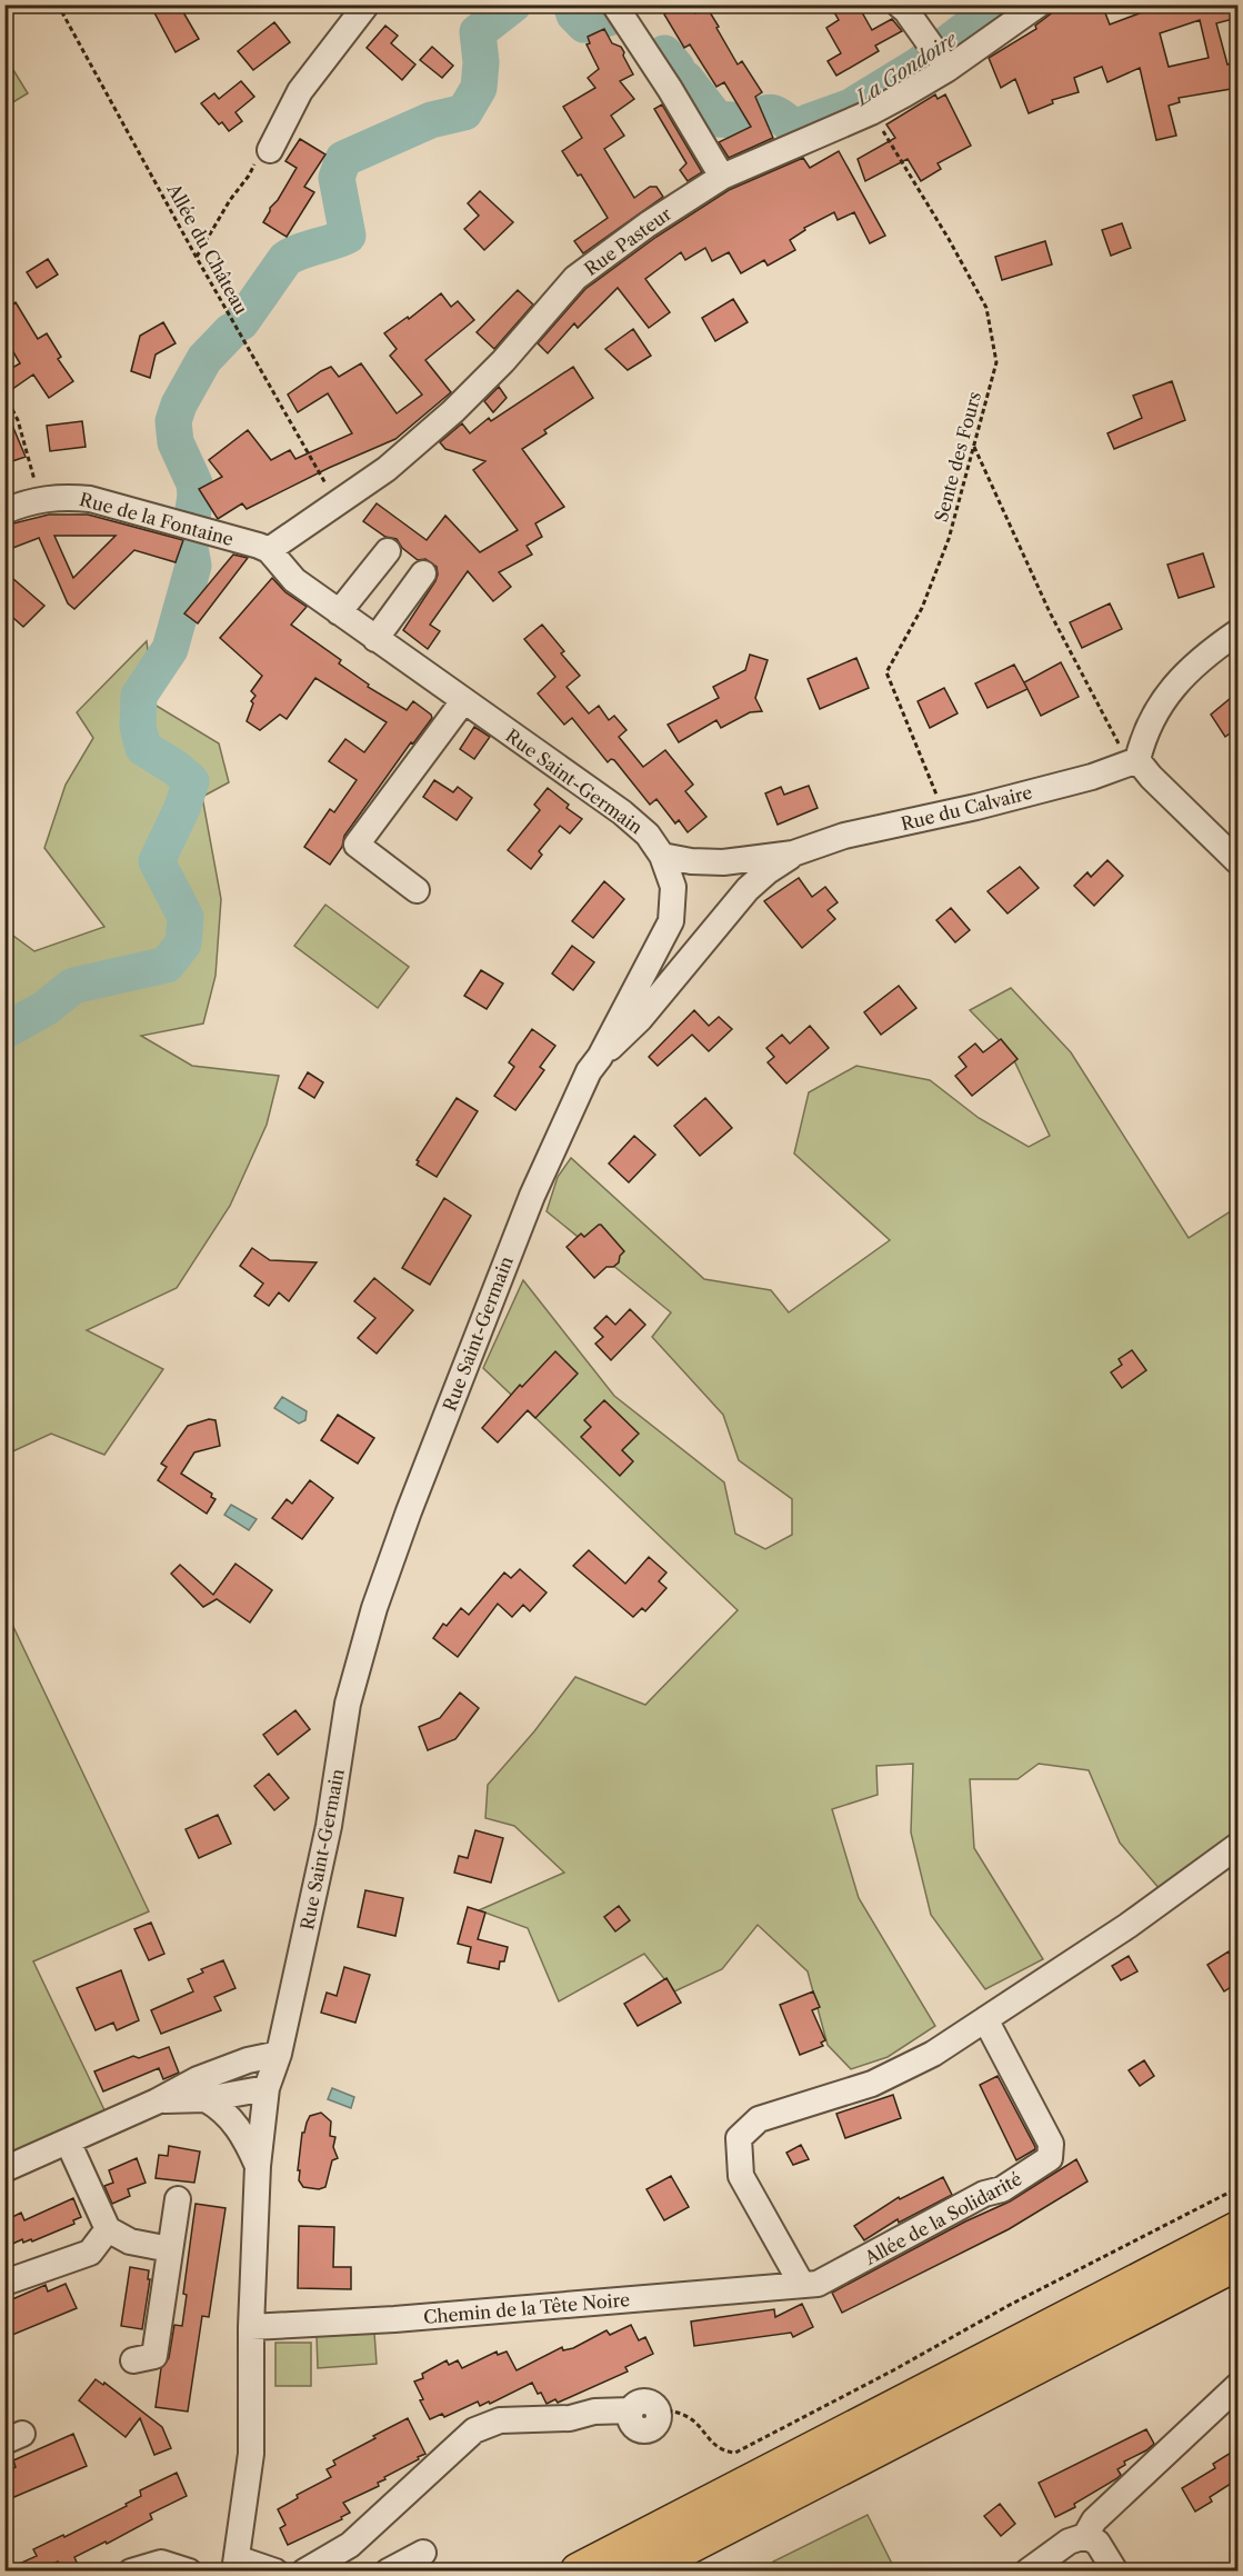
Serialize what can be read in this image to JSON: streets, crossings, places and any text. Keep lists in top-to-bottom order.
{
  "streets": {
    "street": [
      "Rue Pasteur",
      "Rue de la Fontaine",
      "Rue Saint-Germain",
      "Rue du Calvaire",
      "Allée de la Solidarité",
      "Chemin de la Tête Noire"
    ],
    "path": ["Allée du Château", "Sente des Fours"]
  },
  "crossings": [
    ["Rue Pasteur", "Allée du Château"],
    ["Rue Pasteur", "Sente des Fours"],
    ["Rue Pasteur", "Rue de la Fontaine"],
    ["Rue Pasteur", "Rue Saint-Germain"],
    ["Sente des Fours", "Rue du Calvaire"],
    ["Rue de la Fontaine", "Rue Saint-Germain"],
    ["Rue Saint-Germain", "Rue du Calvaire"],
    ["Rue Saint-Germain", "Chemin de la Tête Noire"],
    ["Allée de la Solidarité", "Chemin de la Tête Noire"]
  ],
  "water": ["La Gondoire"]
}
